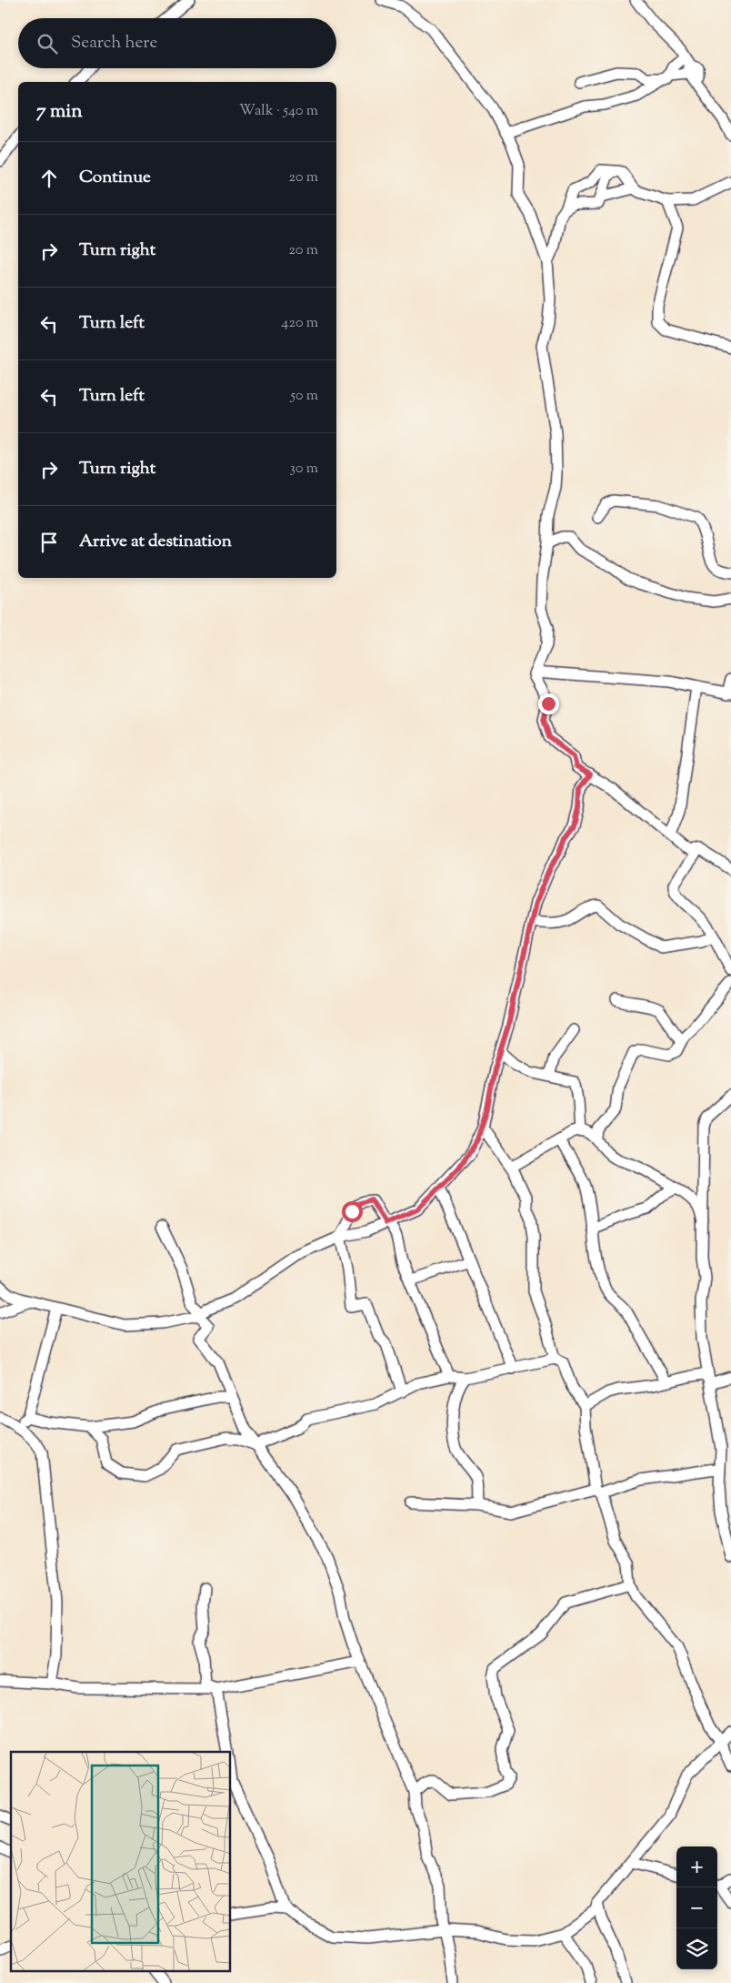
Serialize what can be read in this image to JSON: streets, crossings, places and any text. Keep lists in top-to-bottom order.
{
  "page": {
    "search": "Search here",
    "heading": ["7 min", "Walk · 540 m"],
    "list": [
      ["Continue", "20 m"],
      ["Turn right", "20 m"],
      ["Turn left", "420 m"],
      ["Turn left", "50 m"],
      ["Turn right", "30 m"],
      "Arrive at destination"
    ],
    "map_buttons": ["+", "−"]
  }
}
